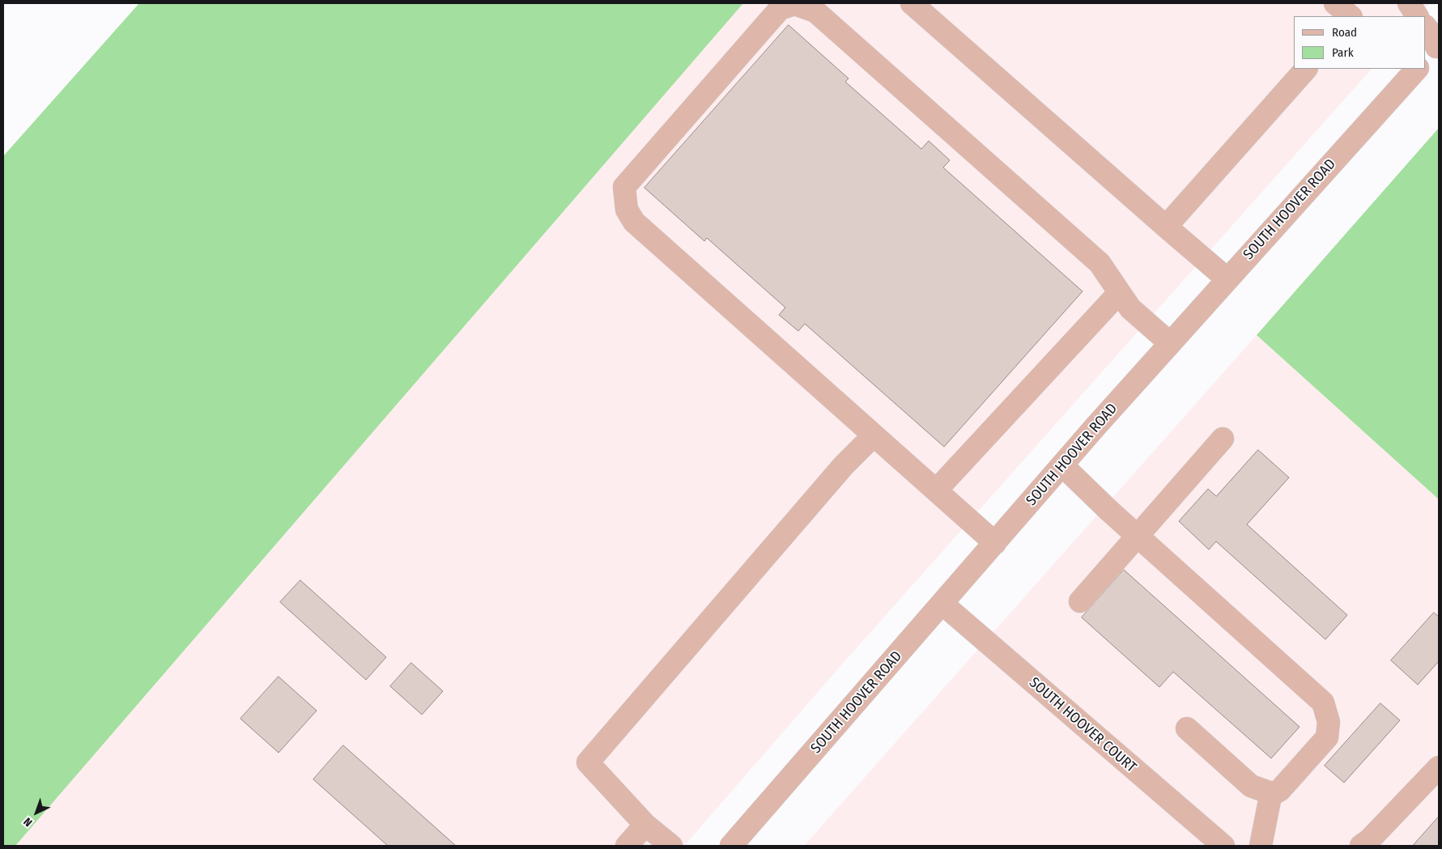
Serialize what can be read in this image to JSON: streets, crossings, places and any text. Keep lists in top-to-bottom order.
{
  "streets": {
    "street": ["SOUTH HOOVER ROAD", "SOUTH HOOVER COURT"]
  },
  "crossings": [
    ["SOUTH HOOVER ROAD", "SOUTH HOOVER COURT"]
  ],
  "legend": ["Road", "Park"],
  "north": "bottom left"
}
